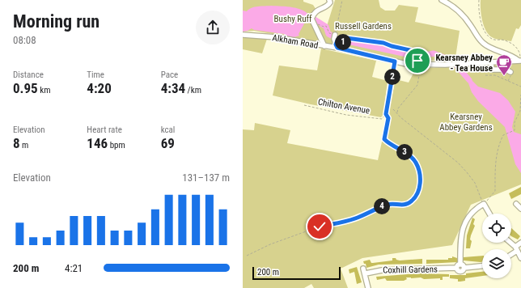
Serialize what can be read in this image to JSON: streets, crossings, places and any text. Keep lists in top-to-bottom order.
{
  "streets": {
    "street": ["Alkham Road", "Coxhill Gardens"],
    "path": ["Chilton Avenue"]
  },
  "parks": ["Bushy Ruff", "Russell Gardens", "Kearsney Abbey Gardens"],
  "places": {
    "cafe": ["Kearsney Abbey - Tea House"]
  },
  "scale_bar": "200 m",
  "page": {
    "heading": ["Morning run", "08:08"],
    "pins": [
      "1",
      "2",
      "3",
      "4"
    ],
    "stats": [
      ["Distance", "0.95 km"],
      ["Time", "4:20"],
      ["Pace", "4:34 /km"],
      ["Elevation", "8 m"],
      ["Heart rate", "146 bpm"],
      ["kcal", "69"]
    ],
    "chart": ["Elevation", "131–137 m"],
    "list": [
      {
        "name": "200 m",
        "note": "4:21"
      }
    ],
    "scale": "200 m"
  }
}
